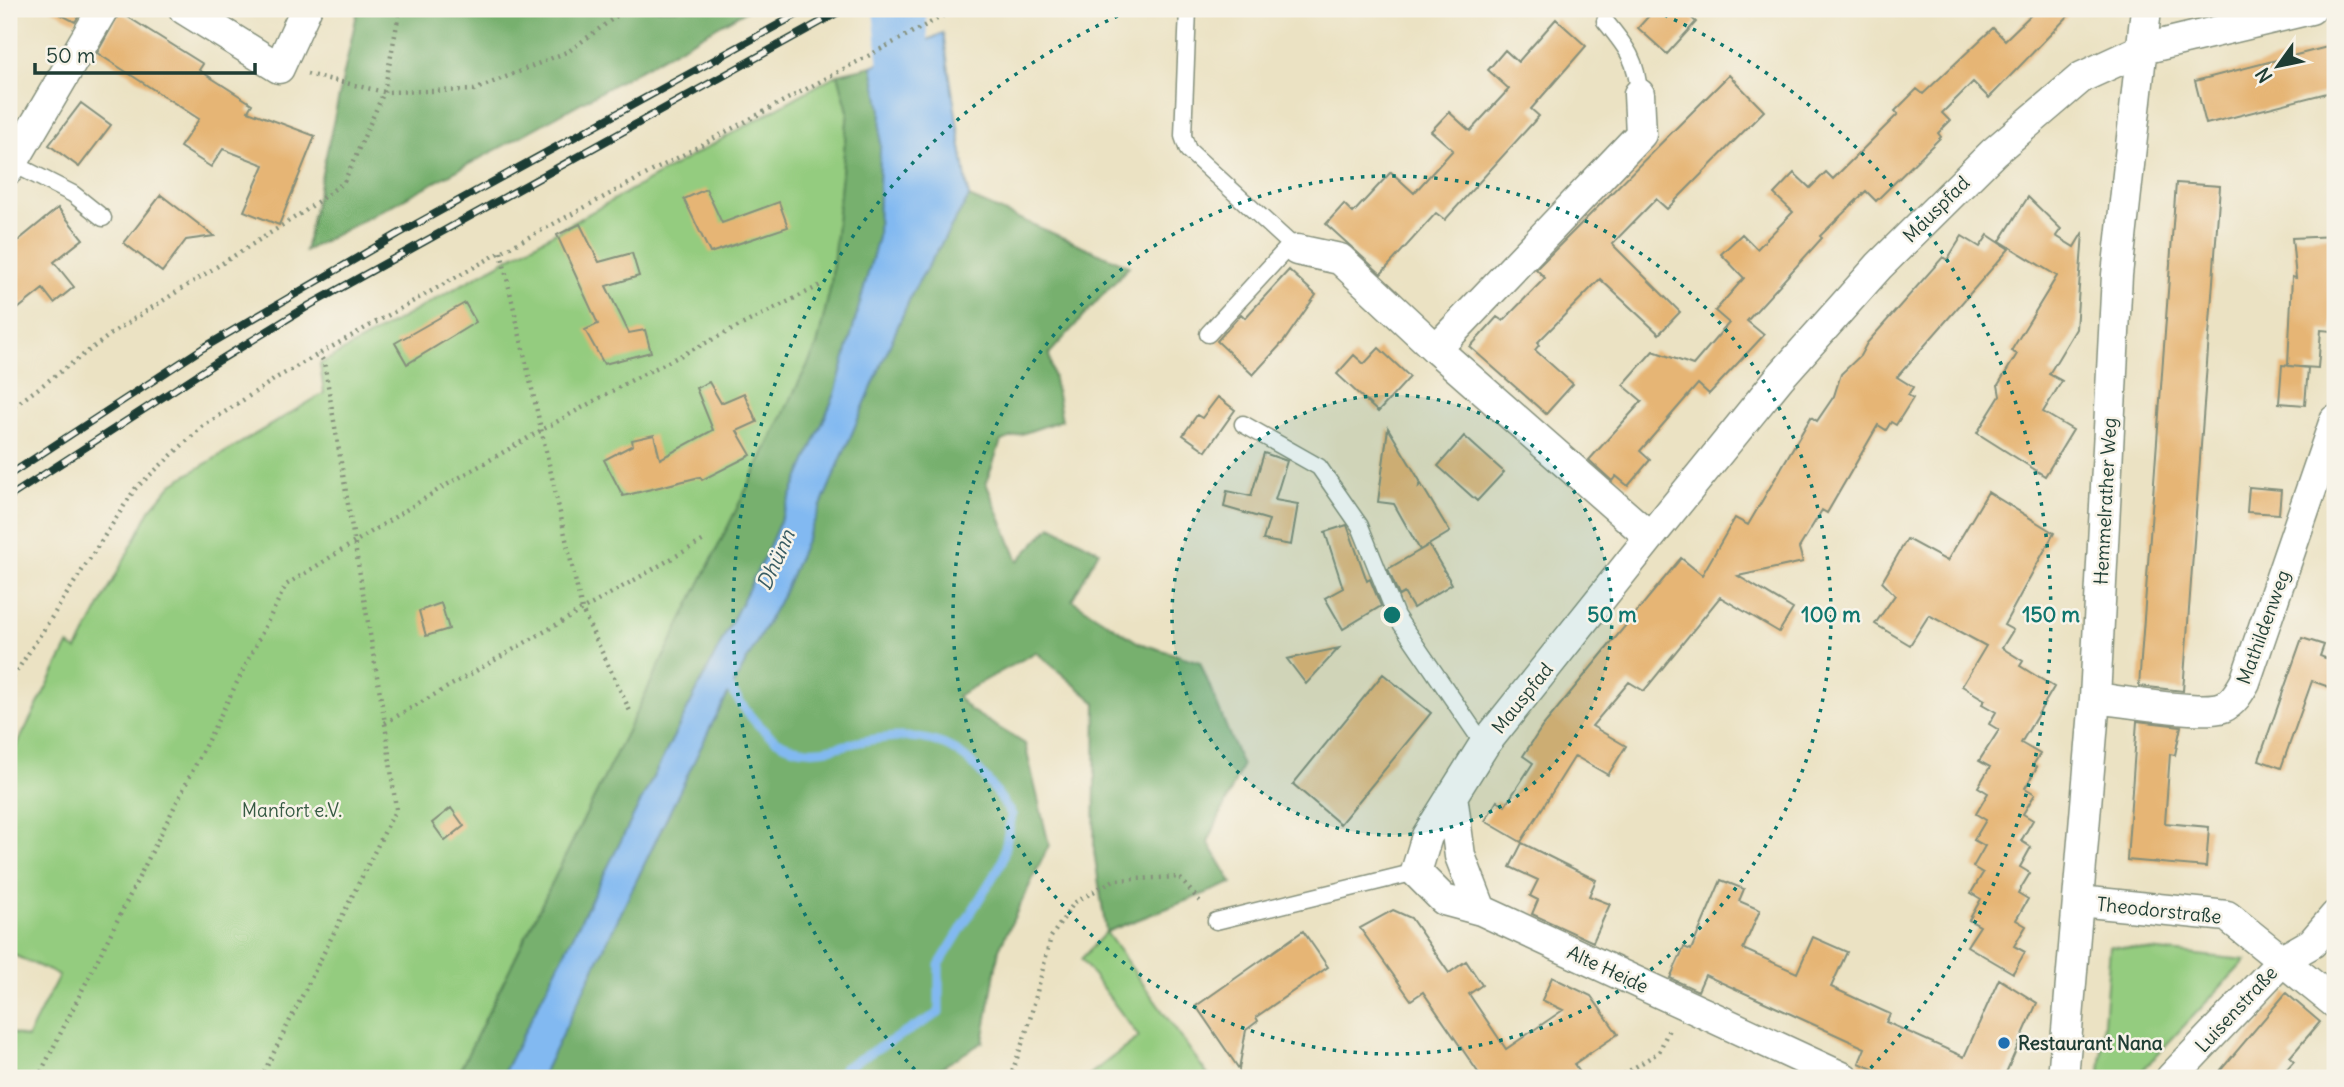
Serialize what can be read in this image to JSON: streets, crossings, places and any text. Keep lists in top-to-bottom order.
{
  "streets": {
    "street": [
      "Mauspfad",
      "Hemmelrather Weg",
      "Mathildenweg",
      "Theodorstraße",
      "Alte Heide",
      "Luisenstraße"
    ]
  },
  "crossings": [
    ["Mauspfad", "Hemmelrather Weg"],
    ["Hemmelrather Weg", "Mathildenweg"],
    ["Hemmelrather Weg", "Theodorstraße"],
    ["Theodorstraße", "Luisenstraße"]
  ],
  "water": ["Dhünn"],
  "parks": ["Manfort e.V."],
  "places": ["Restaurant Nana"],
  "scale_bar": "50 m",
  "north": "bottom left",
  "rings": ["50 m", "100 m", "150 m"]
}
